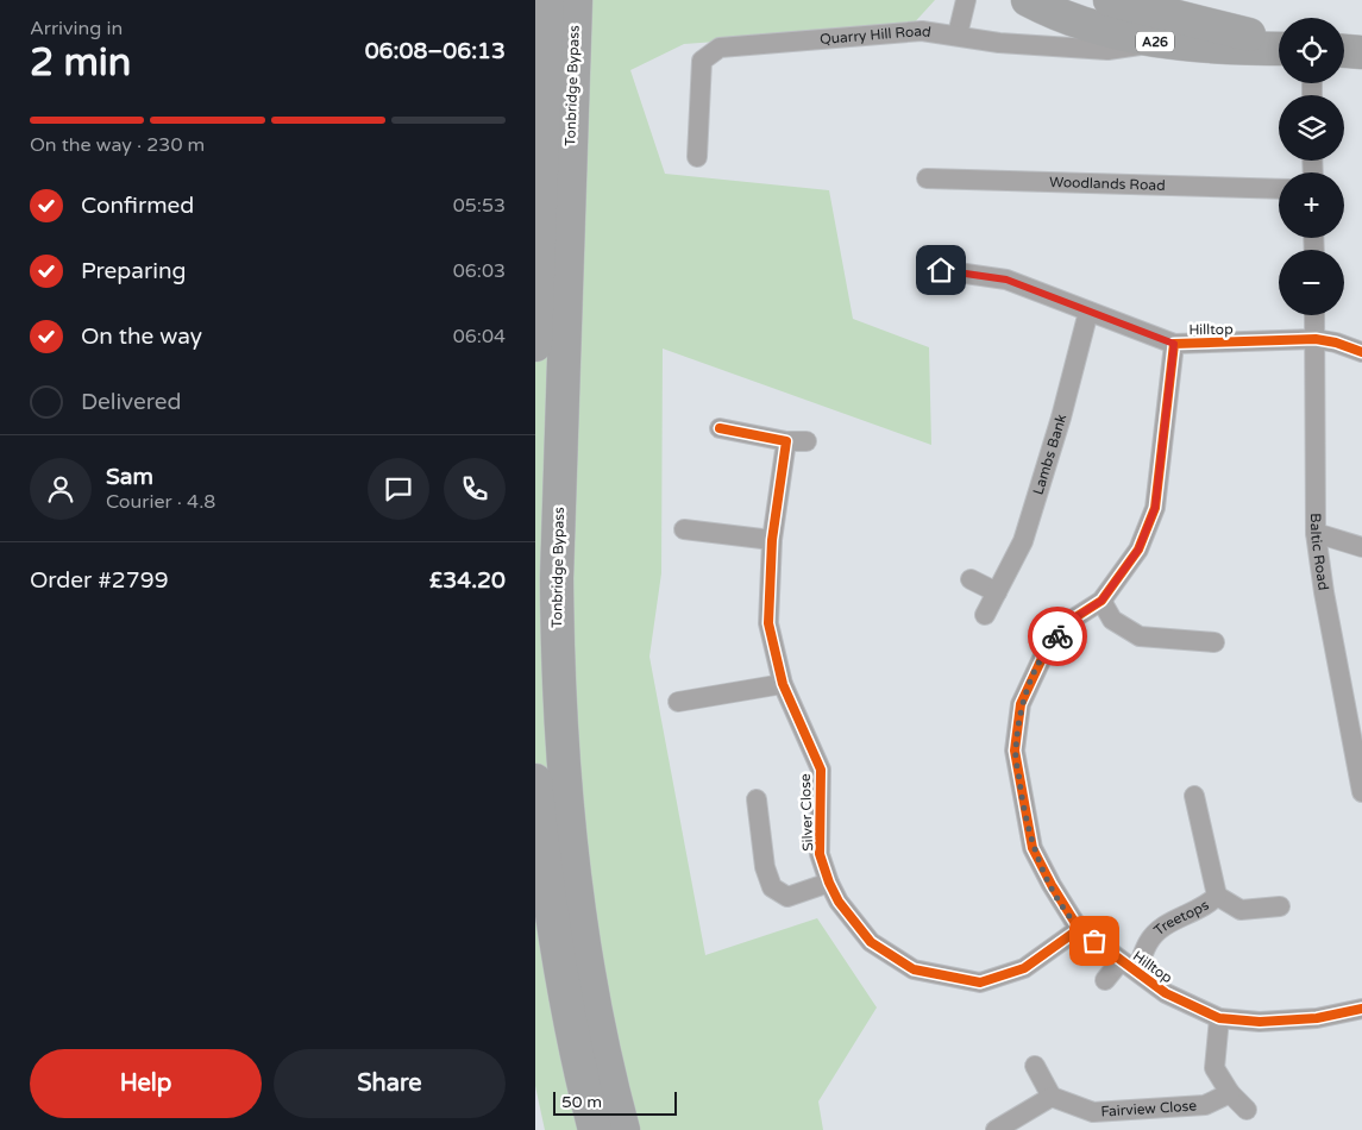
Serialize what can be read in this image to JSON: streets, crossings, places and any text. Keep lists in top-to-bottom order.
{
  "streets": {
    "highway": ["Quarry Hill Road", "A26", "Tonbridge Bypass"],
    "street": [
      "Woodlands Road",
      "Hilltop",
      "Lambs Bank",
      "Baltic Road",
      "Silver Close",
      "Treetops",
      "Fairview Close"
    ]
  },
  "crossings": [
    ["Hilltop", "Baltic Road"],
    ["Hilltop", "Silver Close"],
    ["Hilltop", "Treetops"]
  ],
  "scale_bar": "50 m",
  "page": {
    "heading": ["2 min", "Arriving in", "06:08–06:13"],
    "panel": [
      "Sam",
      "Courier · 4.8",
      "Order #2799",
      "£34.20"
    ],
    "map_buttons": ["+", "−"],
    "bar": "On the way · 230 m",
    "list": [
      ["Confirmed", "05:53"],
      ["Preparing", "06:03"],
      ["On the way", "06:04"],
      "Delivered"
    ],
    "buttons": ["Help", "Share"],
    "scale": "50 m"
  }
}
